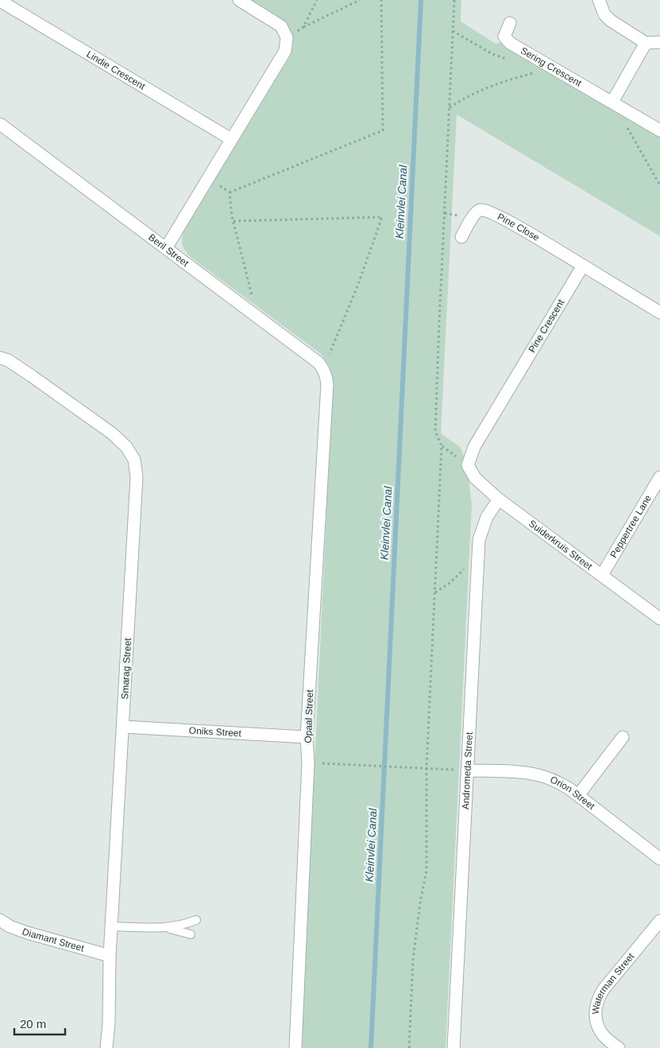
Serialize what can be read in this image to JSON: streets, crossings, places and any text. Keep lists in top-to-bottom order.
{
  "streets": {
    "street": [
      "Sering Crescent",
      "Lindie Crescent",
      "Pine Close",
      "Beril Street",
      "Pine Crescent",
      "Peppertree Lane",
      "Suiderkruis Street",
      "Smarag Street",
      "Opaal Street",
      "Oniks Street",
      "Andromeda Street",
      "Orion Street",
      "Diamant Street",
      "Waterman Street"
    ]
  },
  "crossings": [
    ["Pine Close", "Pine Crescent"],
    ["Beril Street", "Opaal Street"],
    ["Pine Crescent", "Suiderkruis Street"],
    ["Peppertree Lane", "Suiderkruis Street"],
    ["Suiderkruis Street", "Andromeda Street"],
    ["Smarag Street", "Oniks Street"],
    ["Smarag Street", "Diamant Street"],
    ["Opaal Street", "Oniks Street"],
    ["Andromeda Street", "Orion Street"]
  ],
  "water": ["Kleinvlei Canal"],
  "scale_bar": "20 m"
}
